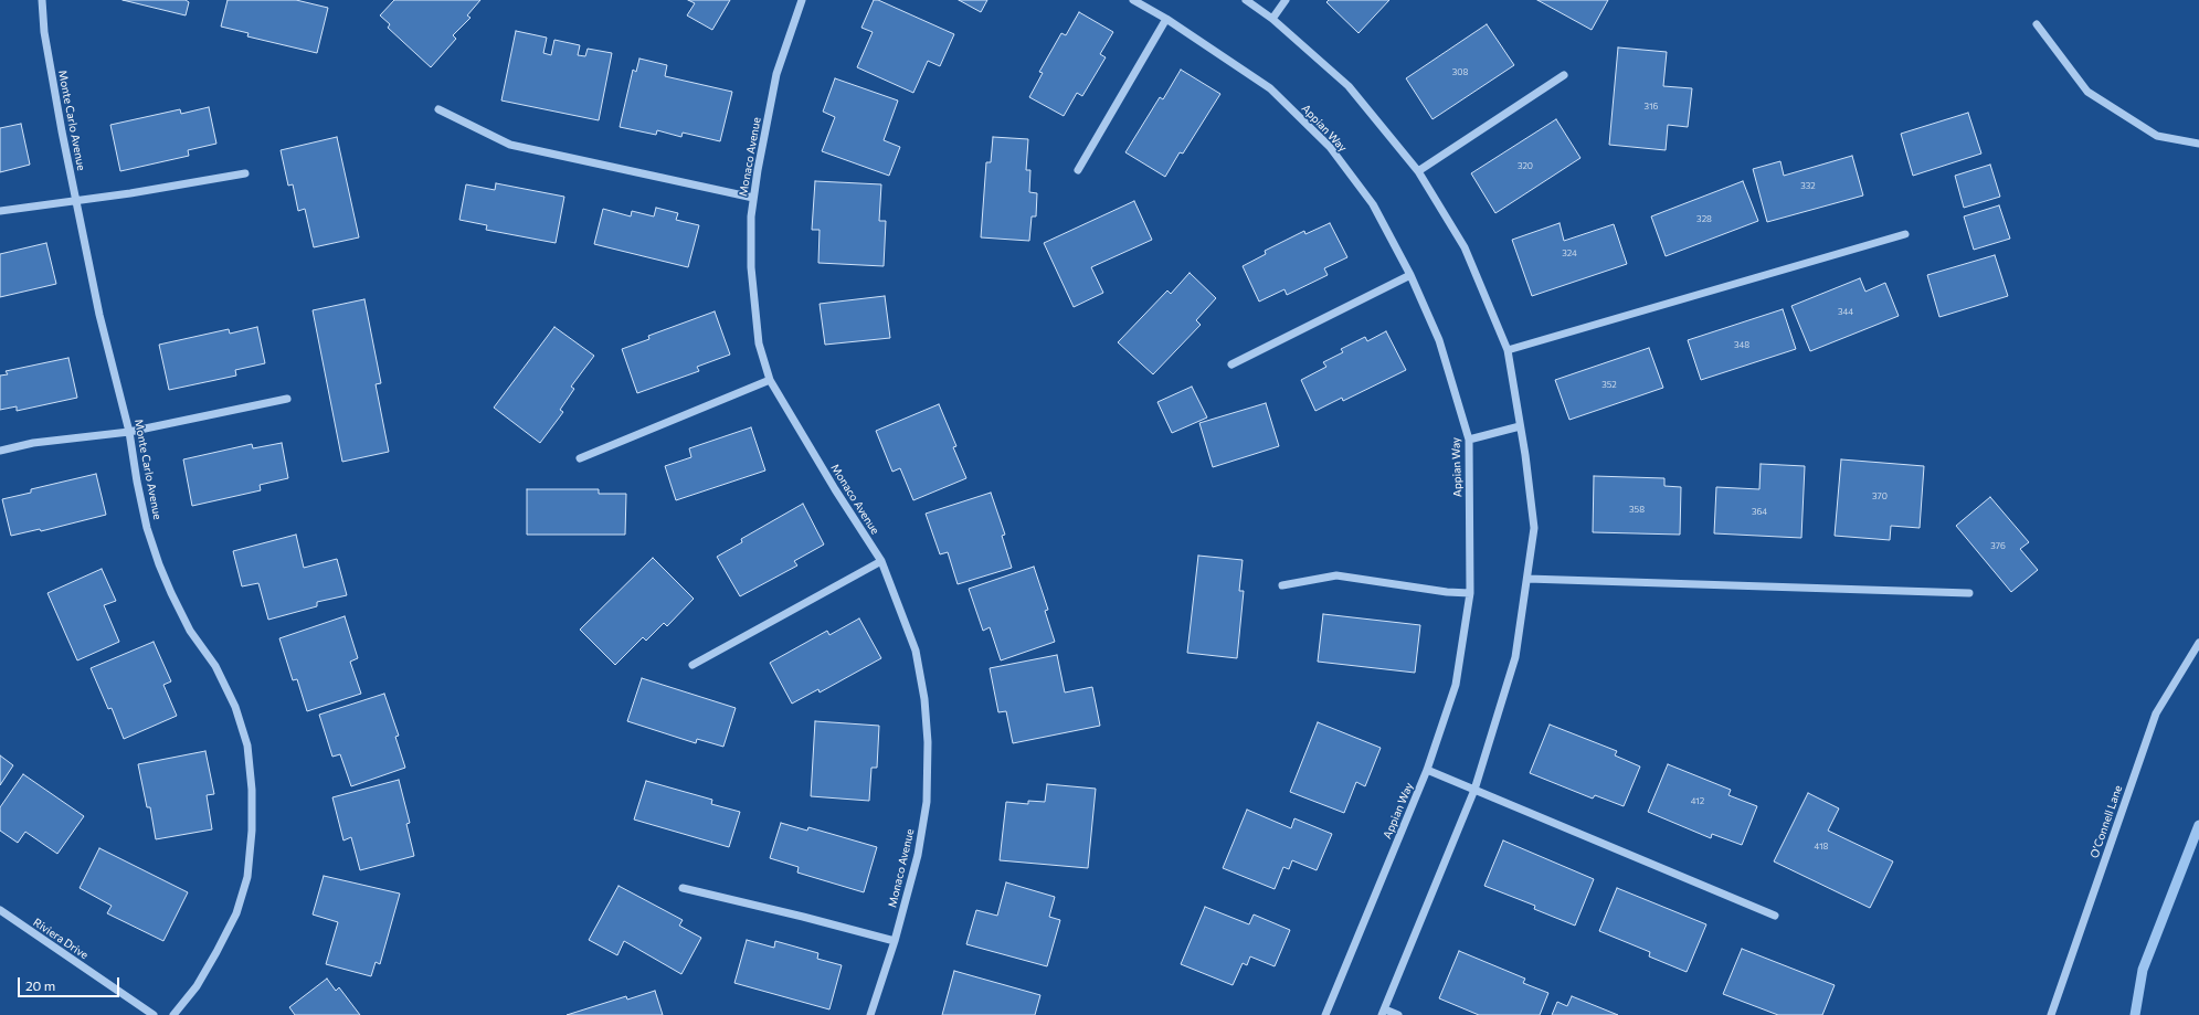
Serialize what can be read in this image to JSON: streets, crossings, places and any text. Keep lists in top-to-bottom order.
{
  "streets": {
    "street": [
      "Monte Carlo Avenue",
      "Appian Way",
      "Monaco Avenue",
      "O’Connell Lane",
      "Riviera Drive"
    ]
  },
  "house_numbers": [
    "308",
    "316",
    "320",
    "332",
    "328",
    "324",
    "344",
    "348",
    "352",
    "370",
    "358",
    "364",
    "376",
    "412",
    "418"
  ],
  "scale_bar": "20 m"
}
